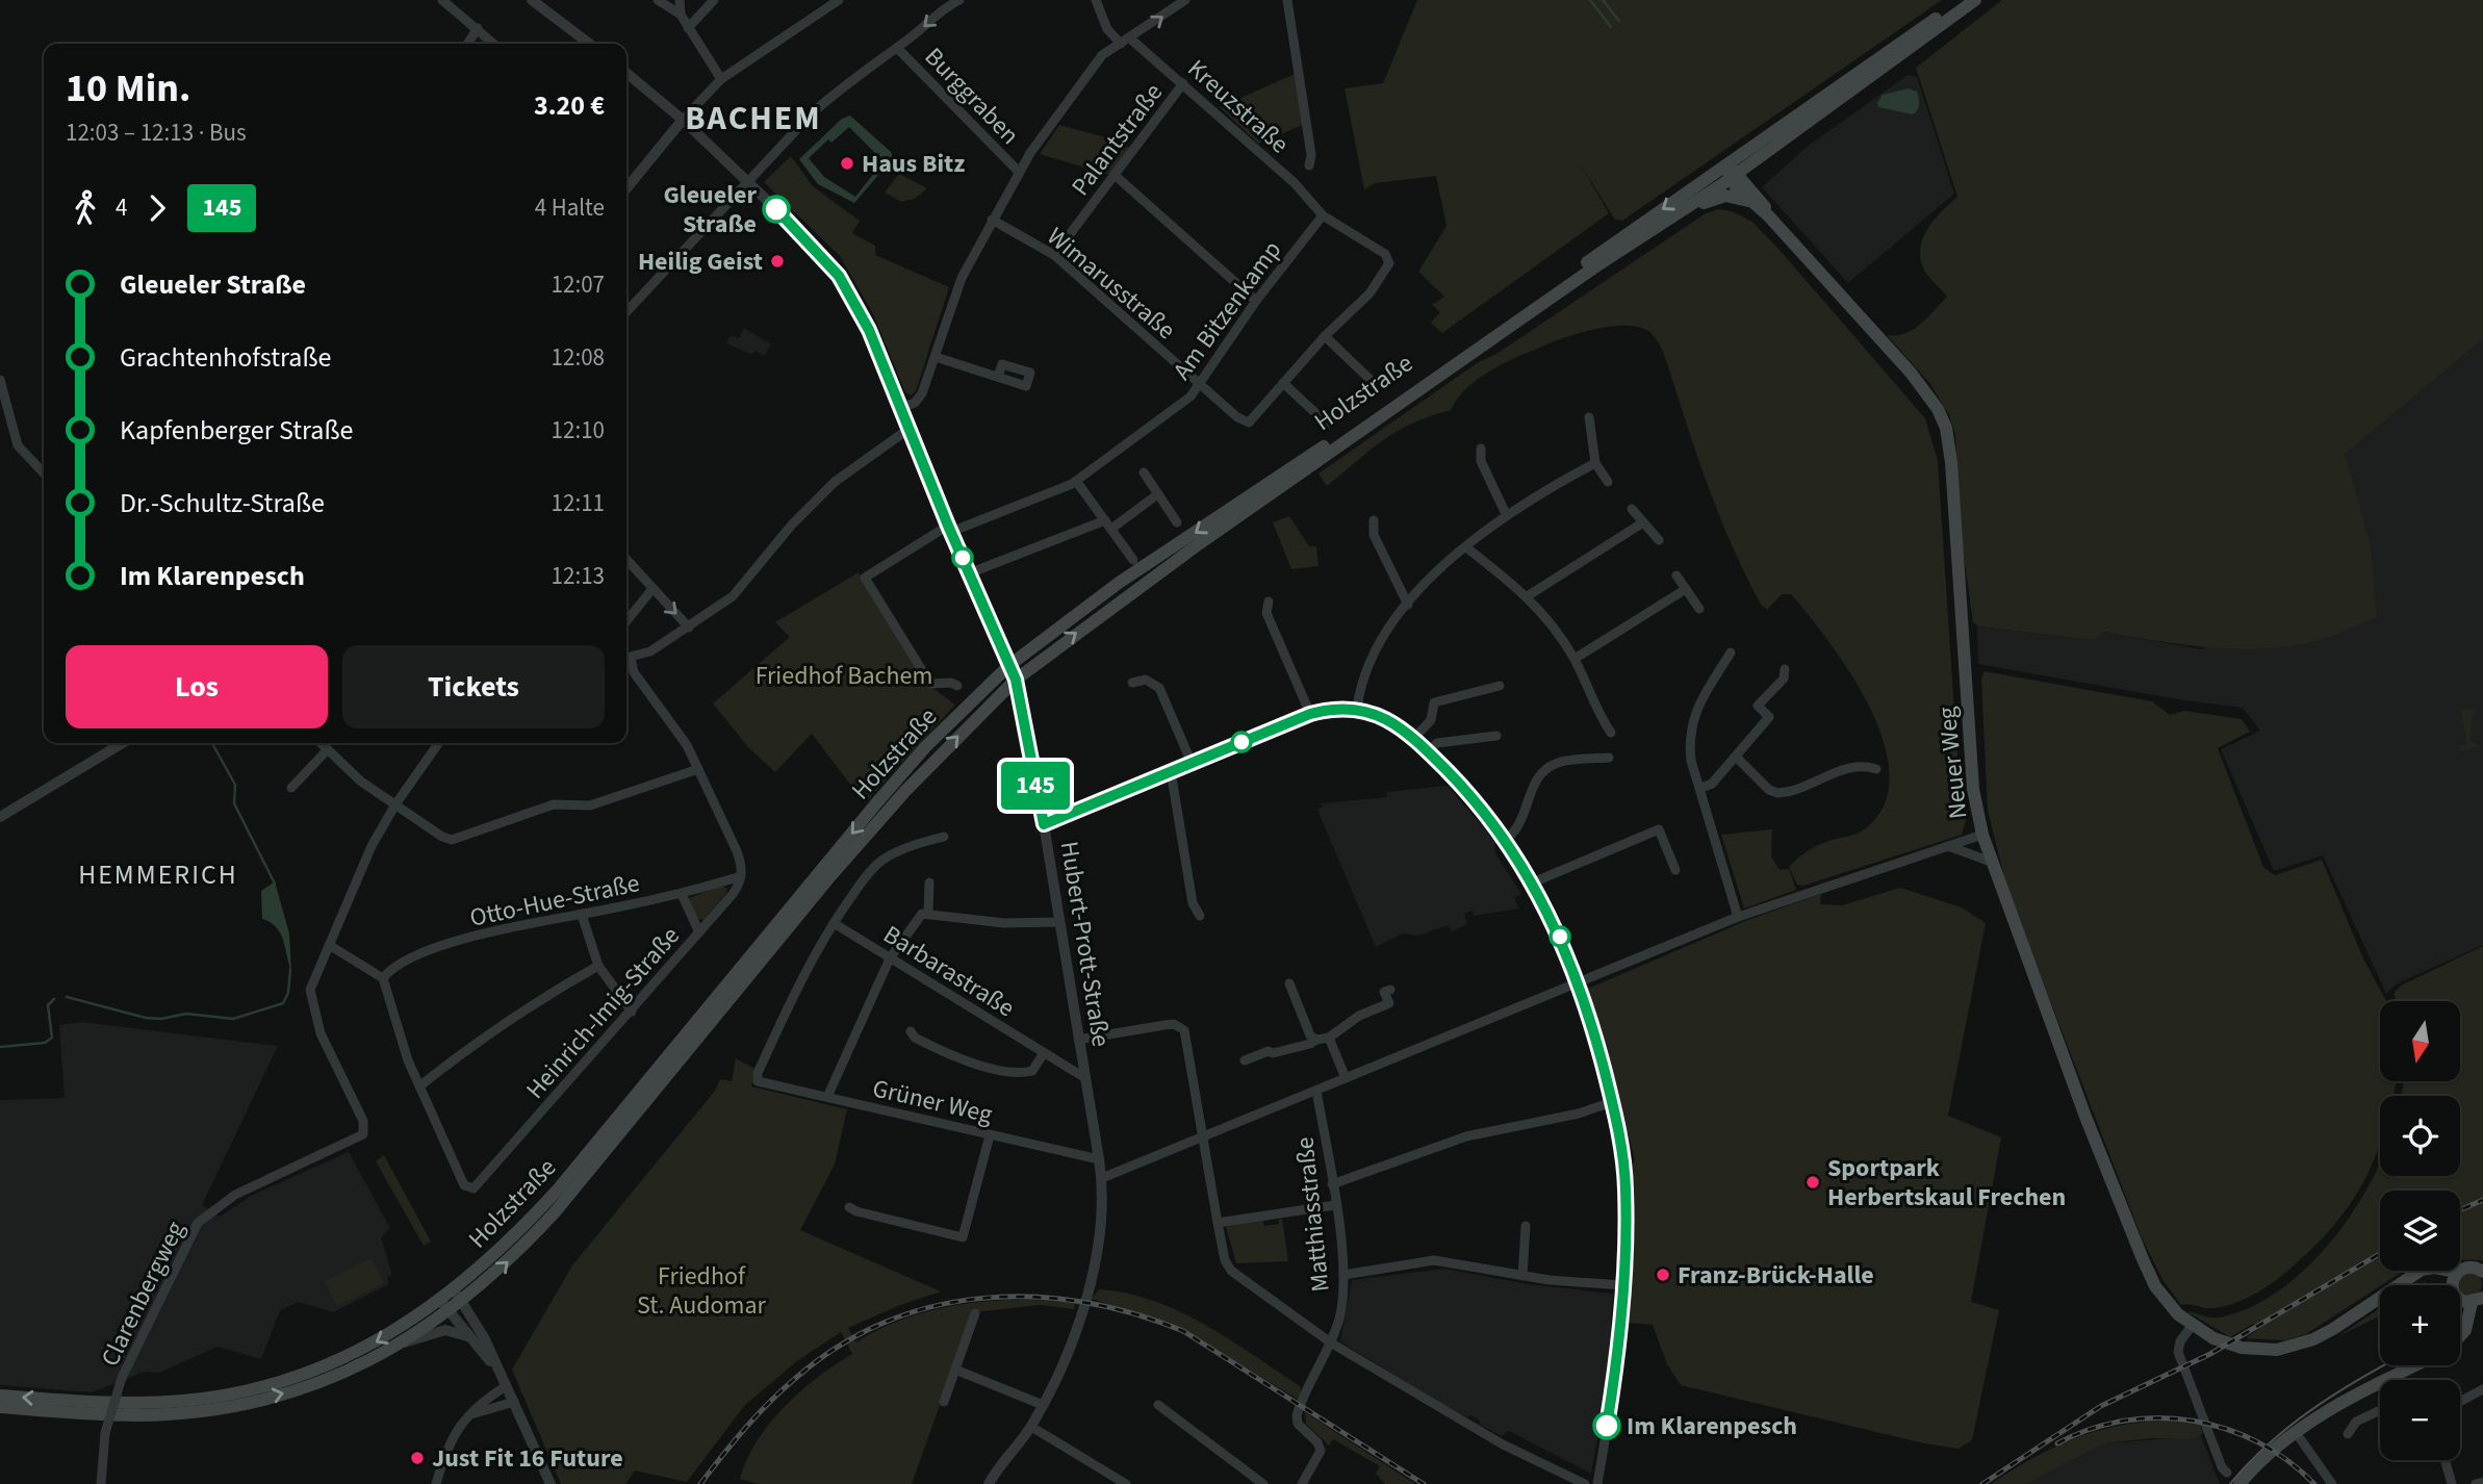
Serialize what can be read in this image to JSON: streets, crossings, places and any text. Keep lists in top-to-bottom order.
{
  "streets": {
    "main road": ["Holzstraße", "Neuer Weg"],
    "street": [
      "Burggraben",
      "Kreuzstraße",
      "Palantstraße",
      "Wimarusstraße",
      "Am Bitzenkamp",
      "Otto-Hue-Straße",
      "Hubert-Prott-Straße",
      "Barbarastraße",
      "Heinrich-Imig-Straße",
      "Grüner Weg",
      "Matthiasstraße",
      "Clarenbergweg"
    ]
  },
  "crossings": [
    ["Kreuzstraße", "Palantstraße"],
    ["Kreuzstraße", "Am Bitzenkamp"],
    ["Palantstraße", "Wimarusstraße"],
    ["Wimarusstraße", "Am Bitzenkamp"],
    ["Am Bitzenkamp", "Hubert-Prott-Straße"],
    ["Holzstraße", "Neuer Weg"],
    ["Holzstraße", "Hubert-Prott-Straße"],
    ["Otto-Hue-Straße", "Heinrich-Imig-Straße"],
    ["Hubert-Prott-Straße", "Barbarastraße"],
    ["Hubert-Prott-Straße", "Grüner Weg"],
    ["Barbarastraße", "Grüner Weg"]
  ],
  "districts": ["BACHEM", "HEMMERICH"],
  "parks": ["Friedhof Bachem", "Friedhof St. Audomar"],
  "places": [
    "Haus Bitz",
    "Gleueler Straße",
    "Heilig Geist",
    "Sportpark Herbertskaul Frechen",
    "Franz-Brück-Halle",
    "Im Klarenpesch",
    "Just Fit 16 Future"
  ],
  "lines": ["bus line 145"],
  "north": "bottom",
  "page": {
    "on_map": "145",
    "heading": ["10 Min.", "12:03 – 12:13 · Bus", "3.20 €"],
    "legs": ["4", "145", "4 Halte"],
    "list": [
      {
        "name": "Gleueler Straße",
        "value": "12:07"
      },
      {
        "name": "Grachtenhofstraße",
        "value": "12:08"
      },
      {
        "name": "Kapfenberger Straße",
        "value": "12:10"
      },
      {
        "name": "Dr.-Schultz-Straße",
        "value": "12:11"
      },
      {
        "name": "Im Klarenpesch",
        "value": "12:13"
      }
    ],
    "buttons": ["Los", "Tickets"],
    "map_buttons": ["+", "−"]
  }
}
